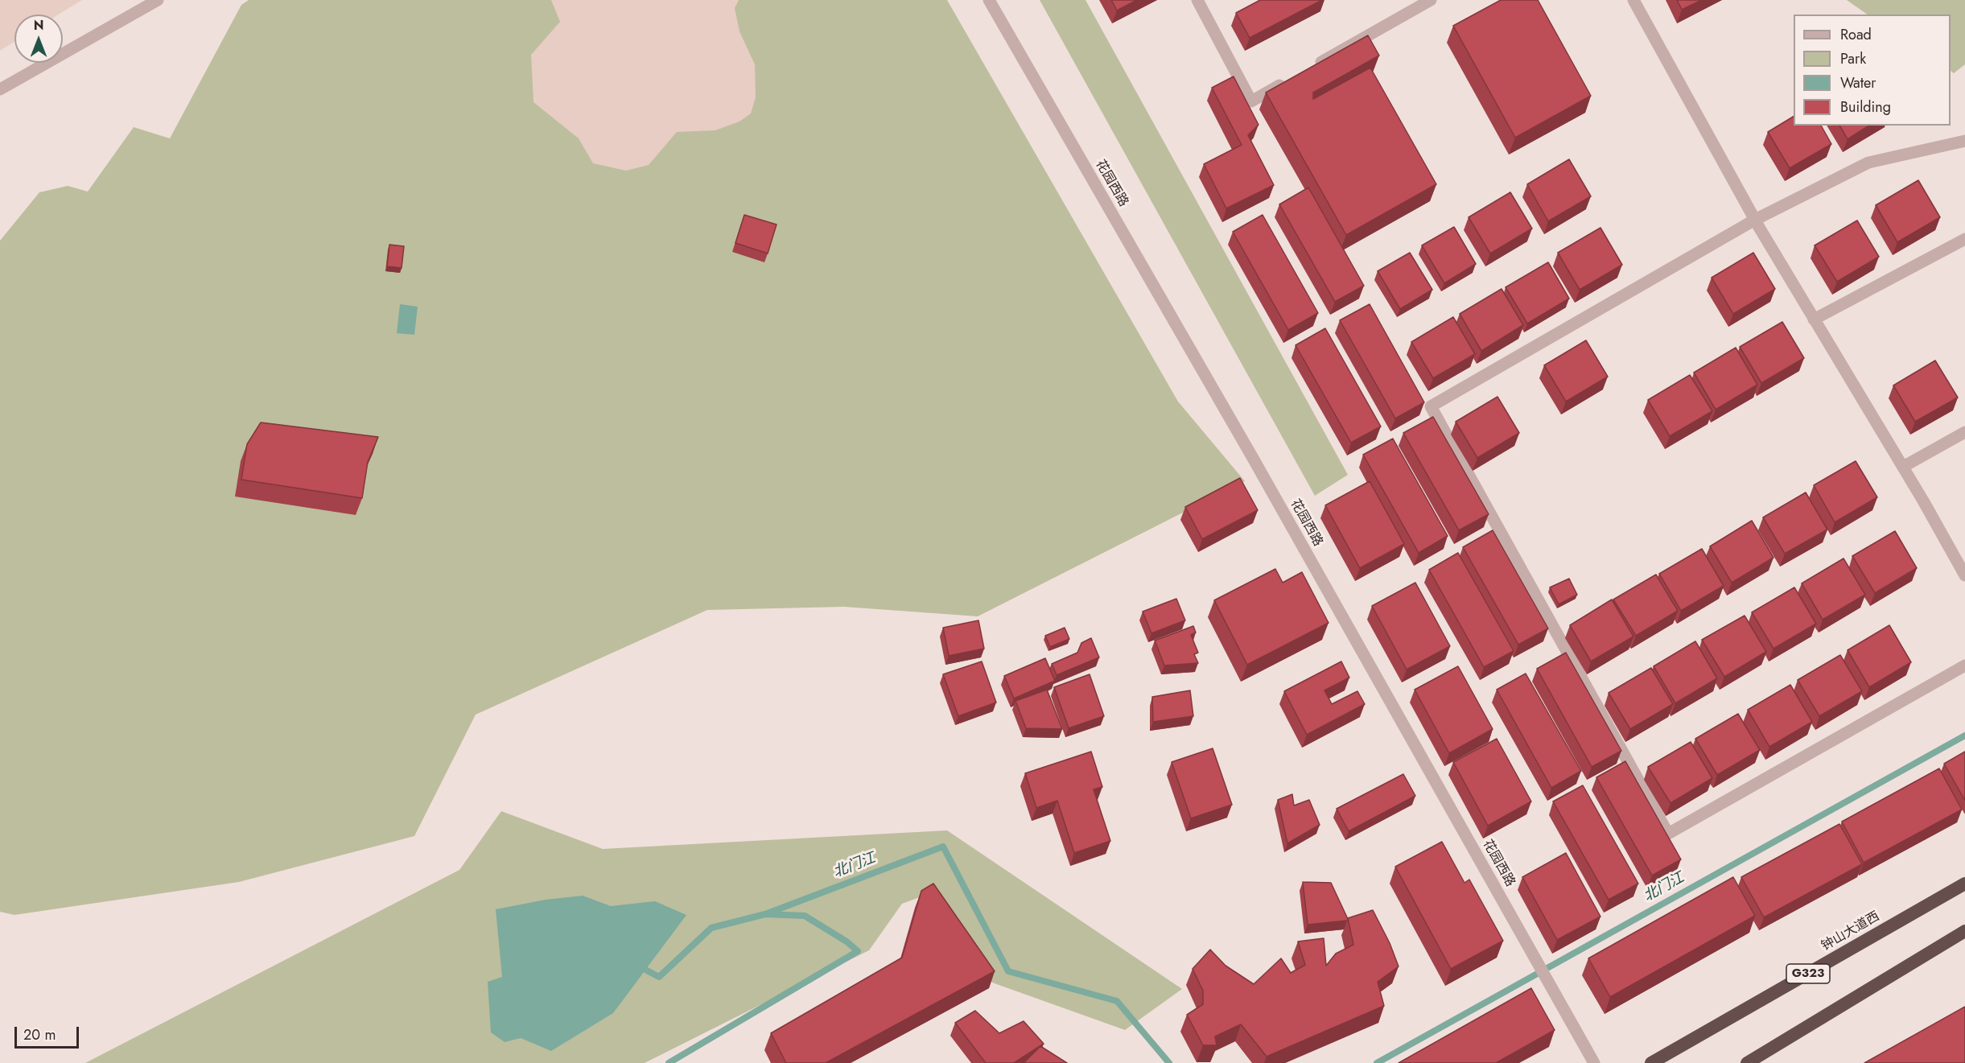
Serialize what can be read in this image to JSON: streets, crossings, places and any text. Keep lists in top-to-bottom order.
{
  "streets": {
    "highway": ["钟山大道西", "G323"],
    "street": ["花园西路"]
  },
  "water": ["北门江"],
  "legend": [
    "Road",
    "Park",
    "Water",
    "Building"
  ],
  "scale_bar": "20 m",
  "north": "top"
}
